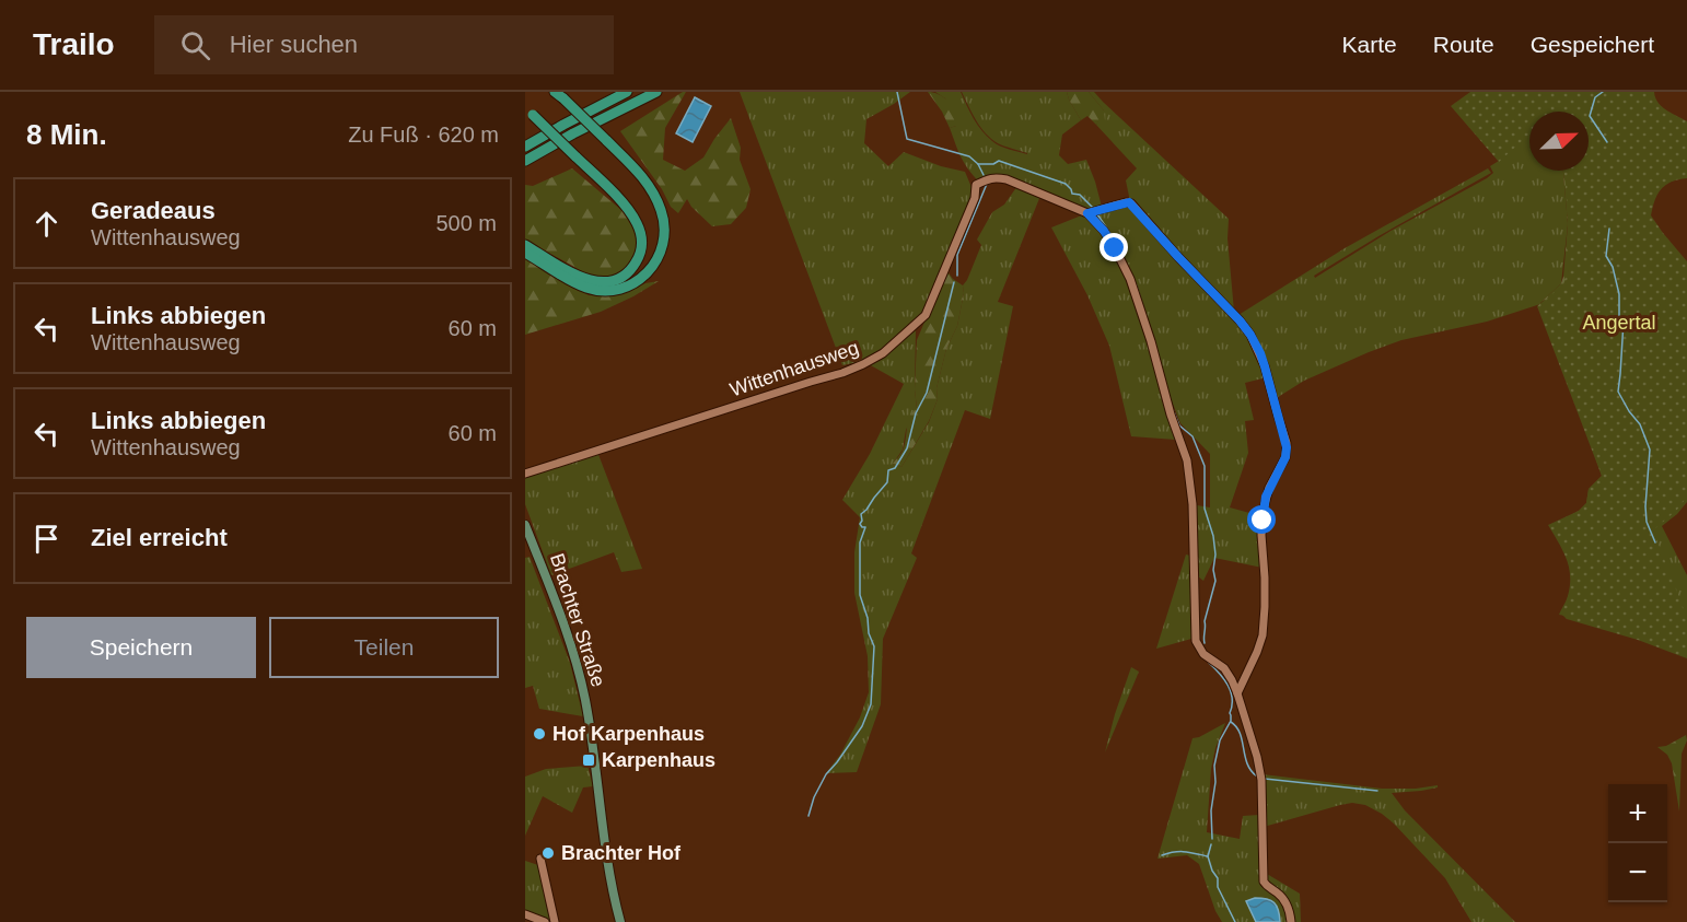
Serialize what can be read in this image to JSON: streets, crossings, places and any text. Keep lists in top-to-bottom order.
{
  "streets": {
    "main road": ["Brachter Straße"],
    "street": ["Wittenhausweg"]
  },
  "parks": ["Angertal"],
  "places": {
    "other": ["Hof Karpenhaus", "Brachter Hof"],
    "transit": ["Karpenhaus"]
  },
  "north": "top right",
  "page": {
    "header": "Trailo",
    "search": "Hier suchen",
    "nav": ["Karte", "Route", "Gespeichert"],
    "heading": ["8 Min.", "Zu Fuß · 620 m"],
    "list": [
      ["Geradeaus", "Wittenhausweg", "500 m"],
      ["Links abbiegen", "Wittenhausweg", "60 m"],
      ["Links abbiegen", "Wittenhausweg", "60 m"],
      "Ziel erreicht"
    ],
    "buttons": ["Speichern", "Teilen"],
    "map_buttons": ["+", "−"]
  }
}
